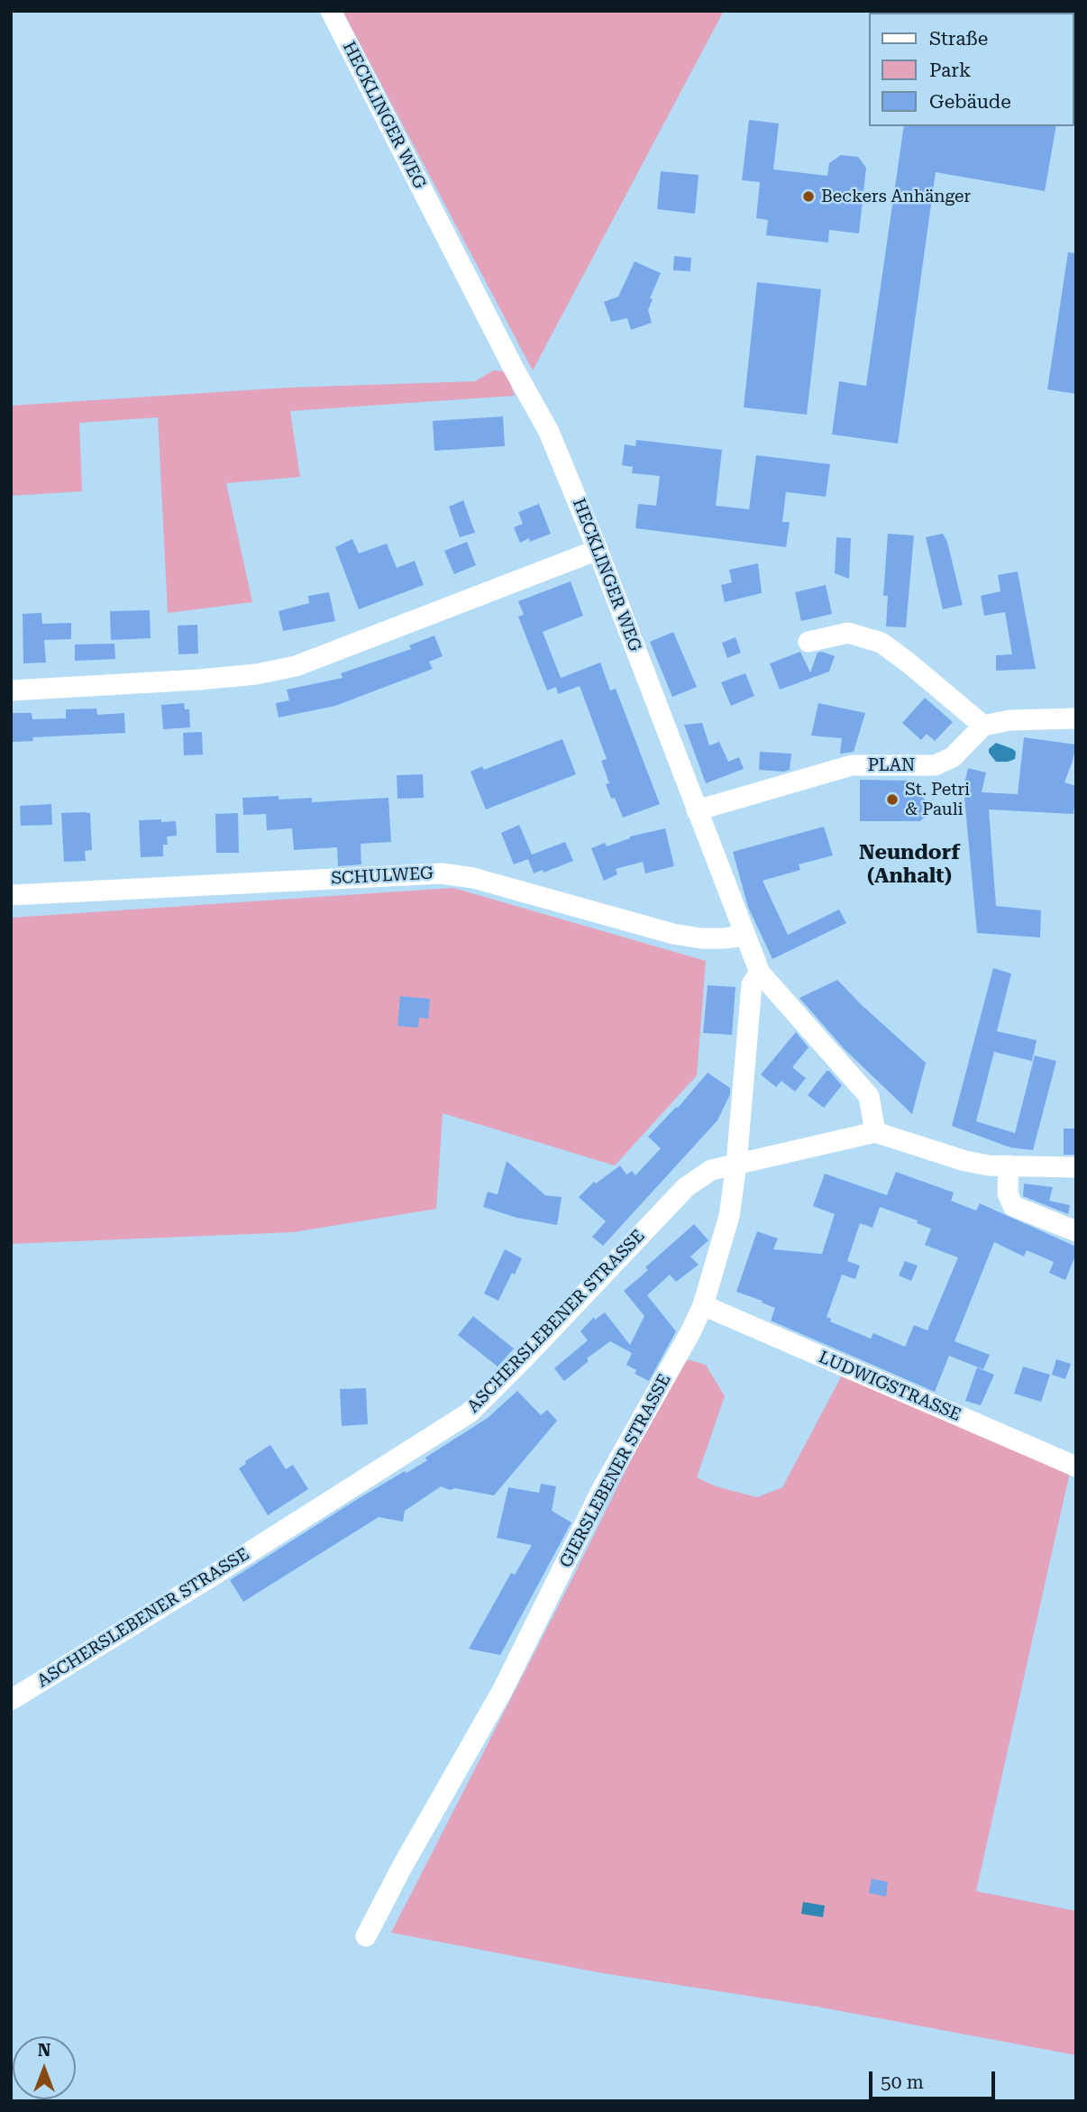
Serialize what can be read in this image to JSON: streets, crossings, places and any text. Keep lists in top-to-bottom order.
{
  "streets": {
    "street": [
      "HECKLINGER WEG",
      "PLAN",
      "SCHULWEG",
      "ASCHERSLEBENER STRASSE",
      "LUDWIGSTRASSE",
      "GIERSLEBENER STRASSE"
    ]
  },
  "crossings": [
    ["HECKLINGER WEG", "PLAN"],
    ["HECKLINGER WEG", "SCHULWEG"],
    ["HECKLINGER WEG", "ASCHERSLEBENER STRASSE"],
    ["HECKLINGER WEG", "GIERSLEBENER STRASSE"],
    ["ASCHERSLEBENER STRASSE", "GIERSLEBENER STRASSE"],
    ["LUDWIGSTRASSE", "GIERSLEBENER STRASSE"]
  ],
  "districts": ["Neundorf (Anhalt)"],
  "places": ["Beckers Anhänger", "St. Petri & Pauli"],
  "legend": ["Straße", "Park", "Gebäude"],
  "scale_bar": "50 m",
  "north": "top"
}
